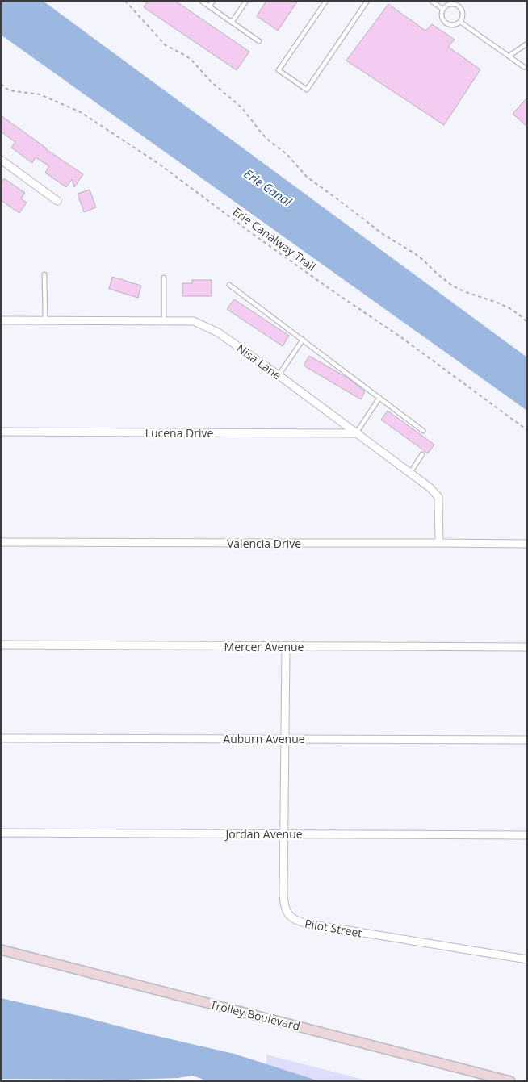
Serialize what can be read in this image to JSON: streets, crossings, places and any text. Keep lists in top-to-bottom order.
{
  "streets": {
    "street": [
      "Nisa Lane",
      "Lucena Drive",
      "Valencia Drive",
      "Mercer Avenue",
      "Auburn Avenue",
      "Jordan Avenue",
      "Pilot Street",
      "Trolley Boulevard"
    ],
    "path": ["Erie Canalway Trail"]
  },
  "crossings": [
    ["Nisa Lane", "Lucena Drive"],
    ["Nisa Lane", "Valencia Drive"],
    ["Mercer Avenue", "Pilot Street"],
    ["Auburn Avenue", "Pilot Street"],
    ["Jordan Avenue", "Pilot Street"]
  ],
  "water": ["Erie Canal"]
}
